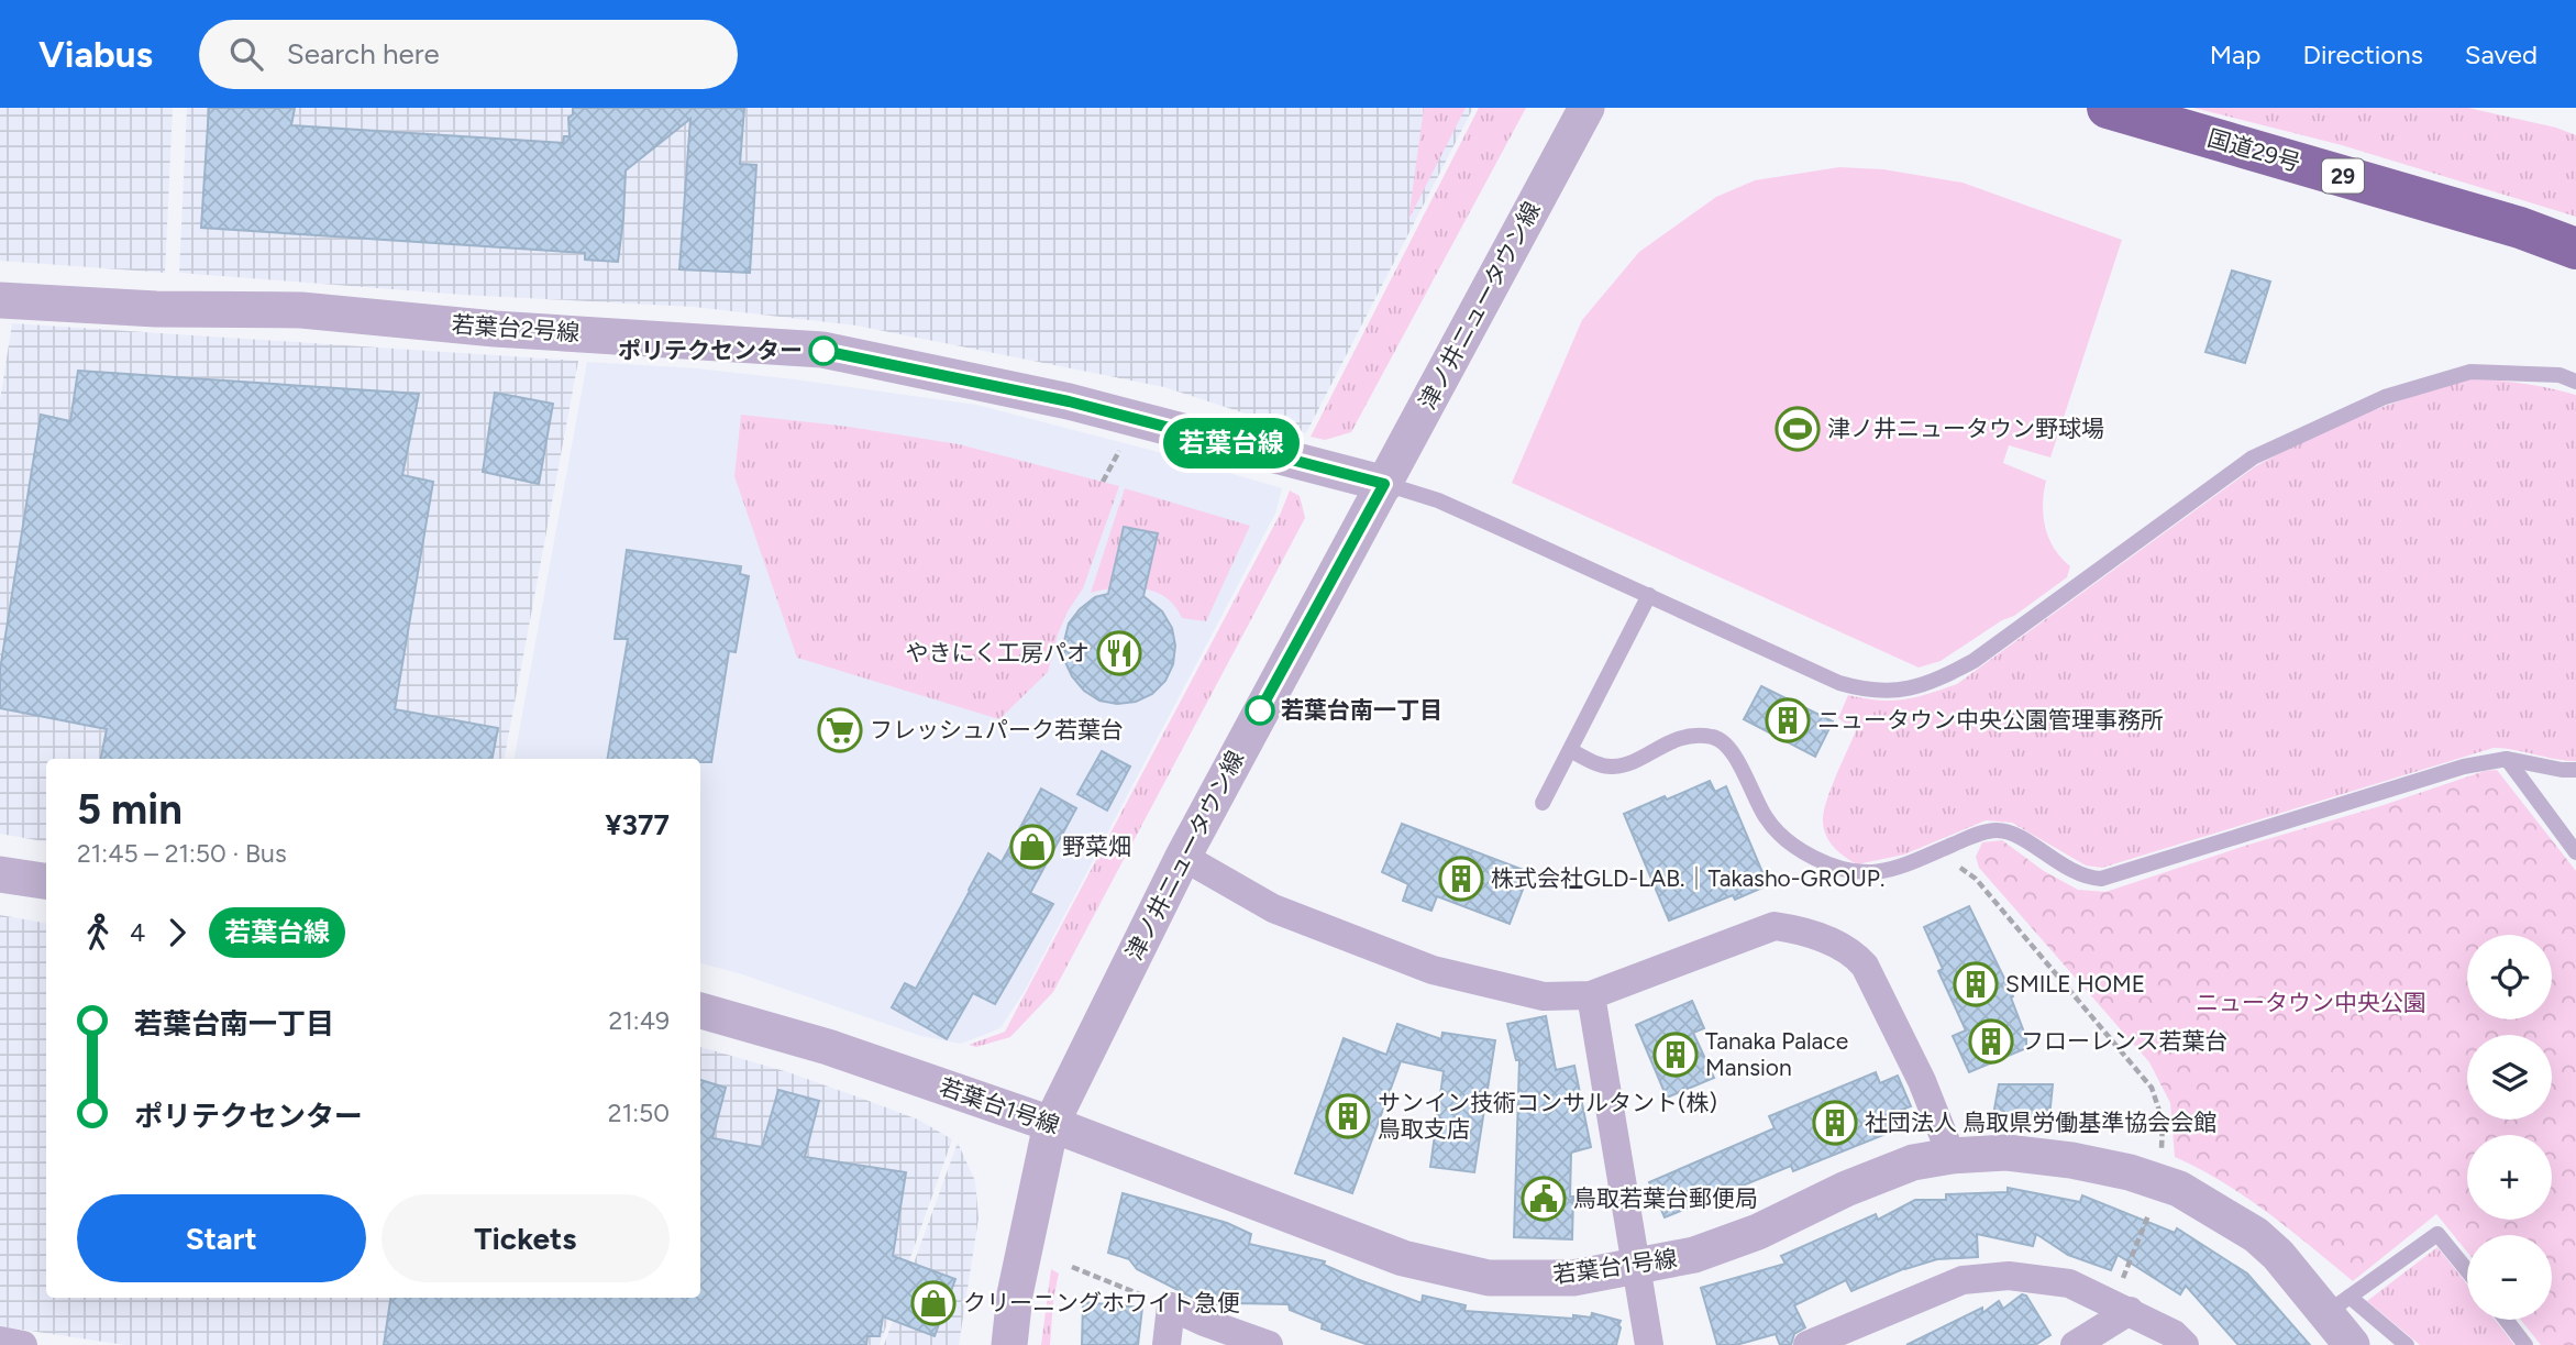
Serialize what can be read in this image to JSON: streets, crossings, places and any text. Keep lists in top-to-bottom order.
{
  "streets": {
    "highway": ["国道29号", "29"],
    "street": ["津ノ井ニュータウン線", "若葉台2号線", "若葉台1号線"]
  },
  "crossings": [
    ["津ノ井ニュータウン線", "若葉台2号線"],
    ["津ノ井ニュータウン線", "若葉台1号線"]
  ],
  "parks": ["ニュータウン中央公園"],
  "places": {
    "other": ["ポリテクセンター", "若葉台南一丁目"],
    "sports": ["津ノ井ニュータウン野球場"],
    "restaurant": ["やきにく工房パオ"],
    "building": [
      "ニュータウン中央公園管理事務所",
      "株式会社GLD-LAB.｜Takasho-GROUP.",
      "SMILE HOME",
      "フローレンス若葉台",
      "Tanaka Palace Mansion",
      "サンイン技術コンサルタント(株) 鳥取支店",
      "社団法人 鳥取県労働基準協会会館"
    ],
    "supermarket": ["フレッシュパーク若葉台"],
    "shop": ["野菜畑", "クリーニングホワイト急便"],
    "public building": ["鳥取若葉台郵便局"]
  },
  "lines": ["bus line 若葉台線"],
  "page": {
    "header": "Viabus",
    "search": "Search here",
    "nav": ["Map", "Directions", "Saved"],
    "on_map": "若葉台線",
    "heading": ["5 min", "21:45 – 21:50 · Bus", "¥377"],
    "legs": ["4", "若葉台線"],
    "map_buttons": ["+", "−"],
    "list": [
      {
        "name": "若葉台南一丁目",
        "value": "21:49"
      },
      {
        "name": "ポリテクセンター",
        "value": "21:50"
      }
    ],
    "buttons": ["Start", "Tickets"]
  }
}
